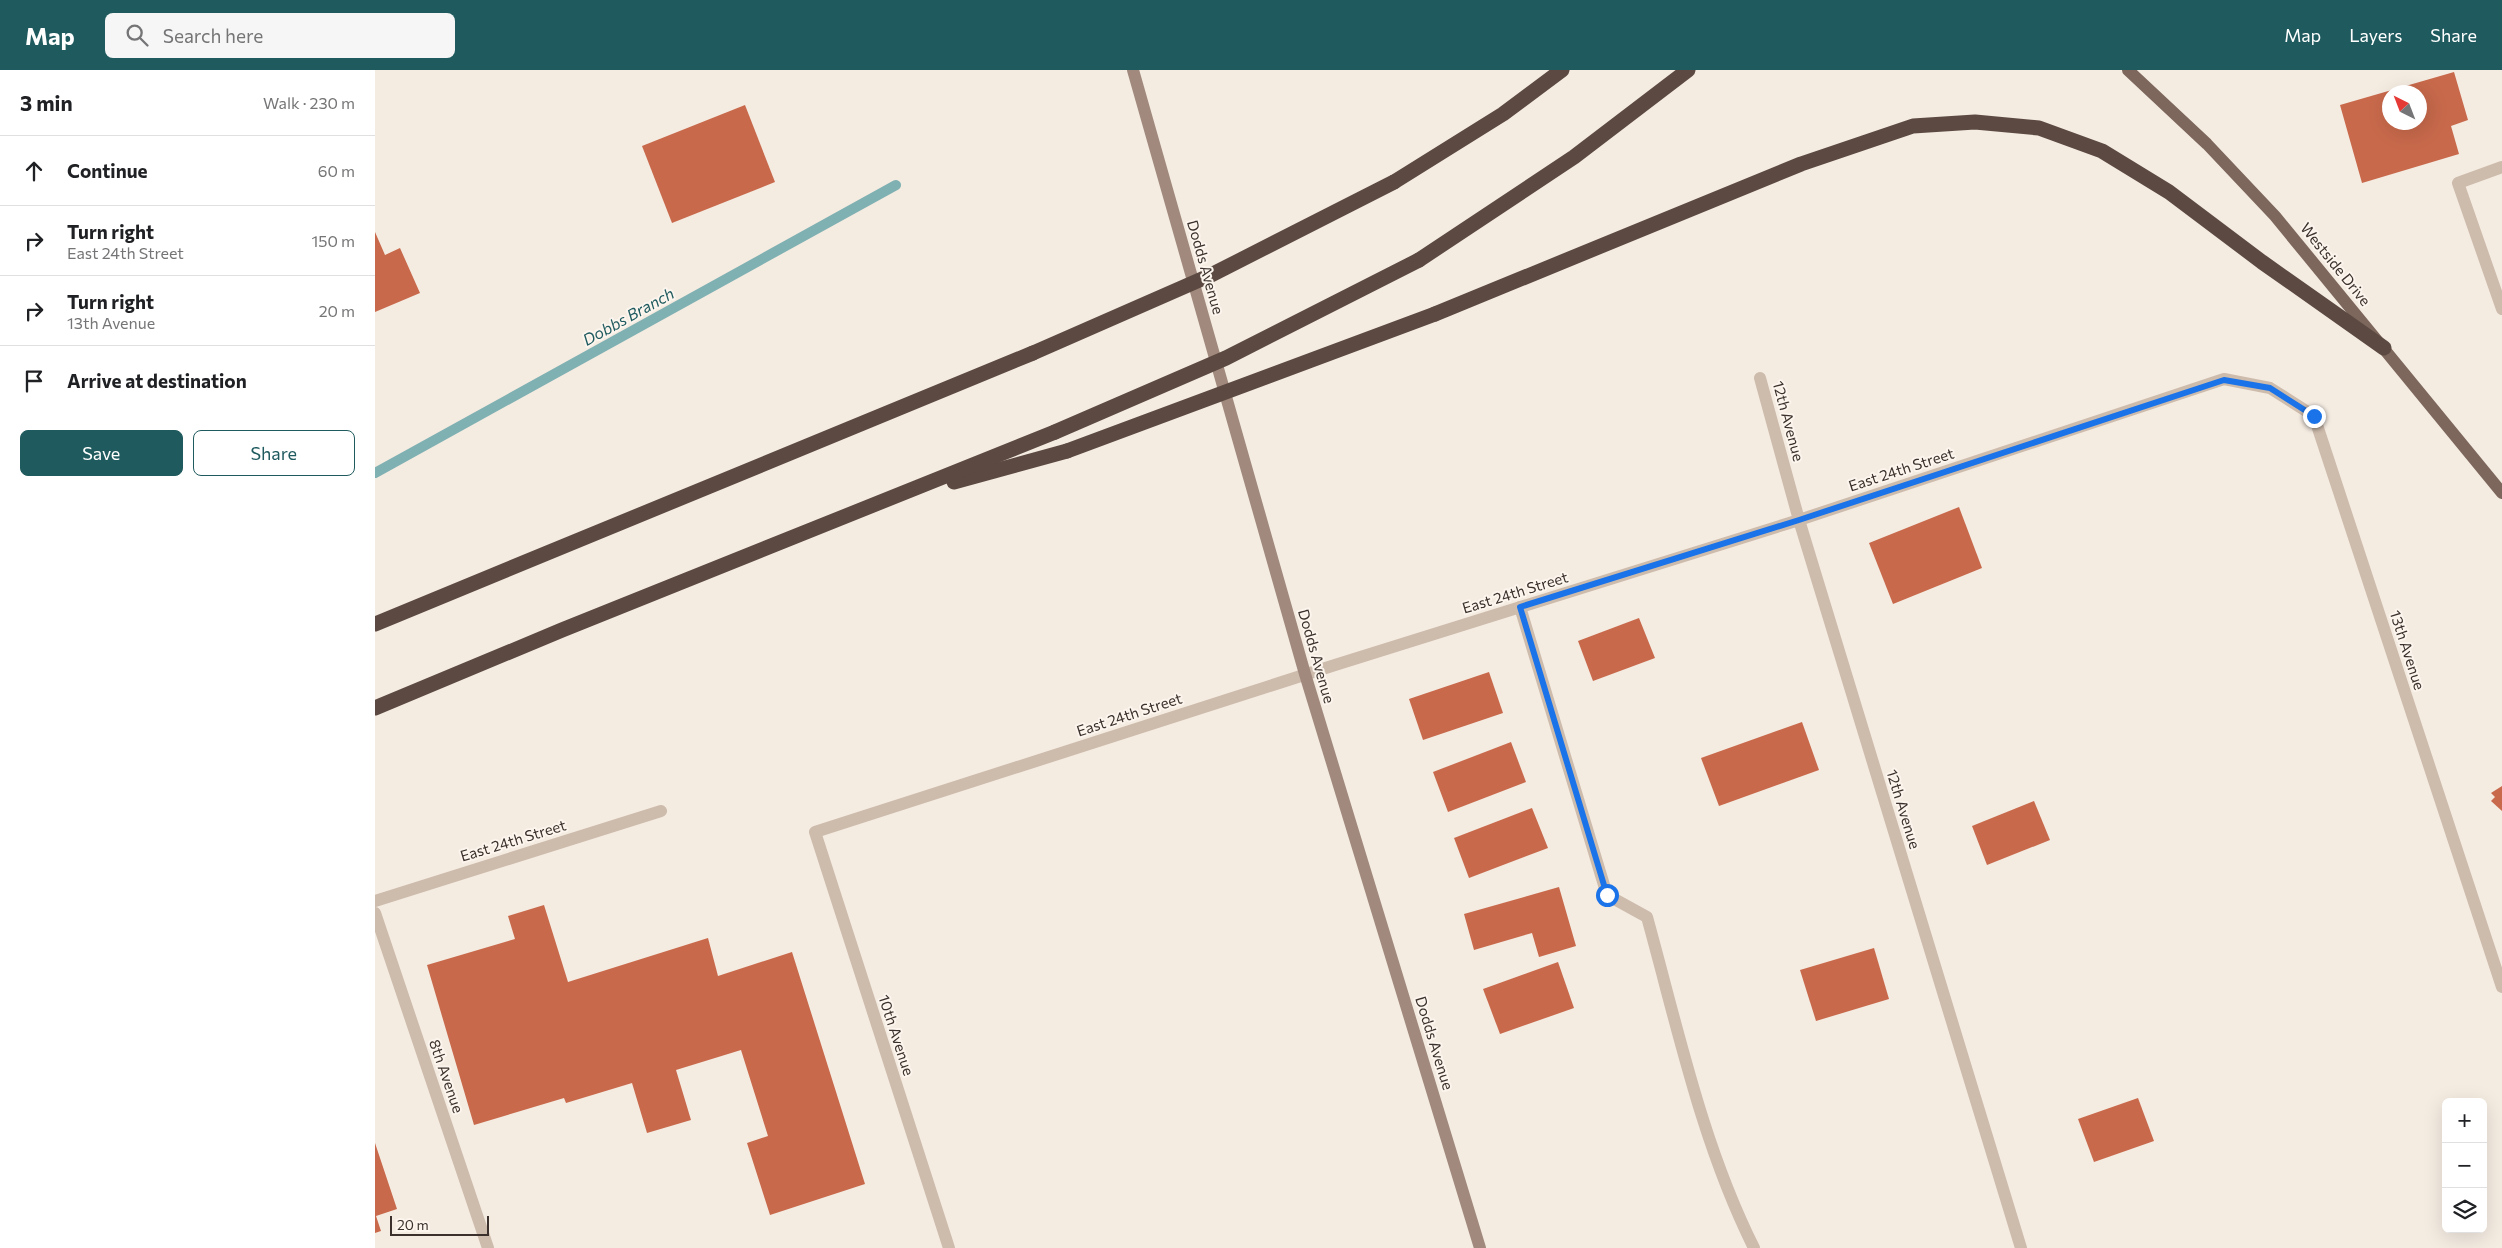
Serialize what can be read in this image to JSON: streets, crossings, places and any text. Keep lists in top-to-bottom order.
{
  "streets": {
    "main road": ["Westside Drive"],
    "street": [
      "Dodds Avenue",
      "12th Avenue",
      "East 24th Street",
      "13th Avenue",
      "10th Avenue",
      "8th Avenue"
    ]
  },
  "crossings": [
    ["Dodds Avenue", "East 24th Street"],
    ["12th Avenue", "East 24th Street"],
    ["East 24th Street", "13th Avenue"],
    ["East 24th Street", "10th Avenue"]
  ],
  "water": ["Dobbs Branch"],
  "scale_bar": "20 m",
  "north": "top left",
  "page": {
    "header": "Map",
    "search": "Search here",
    "nav": ["Map", "Layers", "Share"],
    "heading": ["3 min", "Walk · 230 m"],
    "list": [
      ["Continue", "60 m"],
      ["Turn right", "East 24th Street", "150 m"],
      ["Turn right", "13th Avenue", "20 m"],
      "Arrive at destination"
    ],
    "buttons": ["Save", "Share"],
    "map_buttons": ["+", "−"],
    "scale": "20 m"
  }
}
